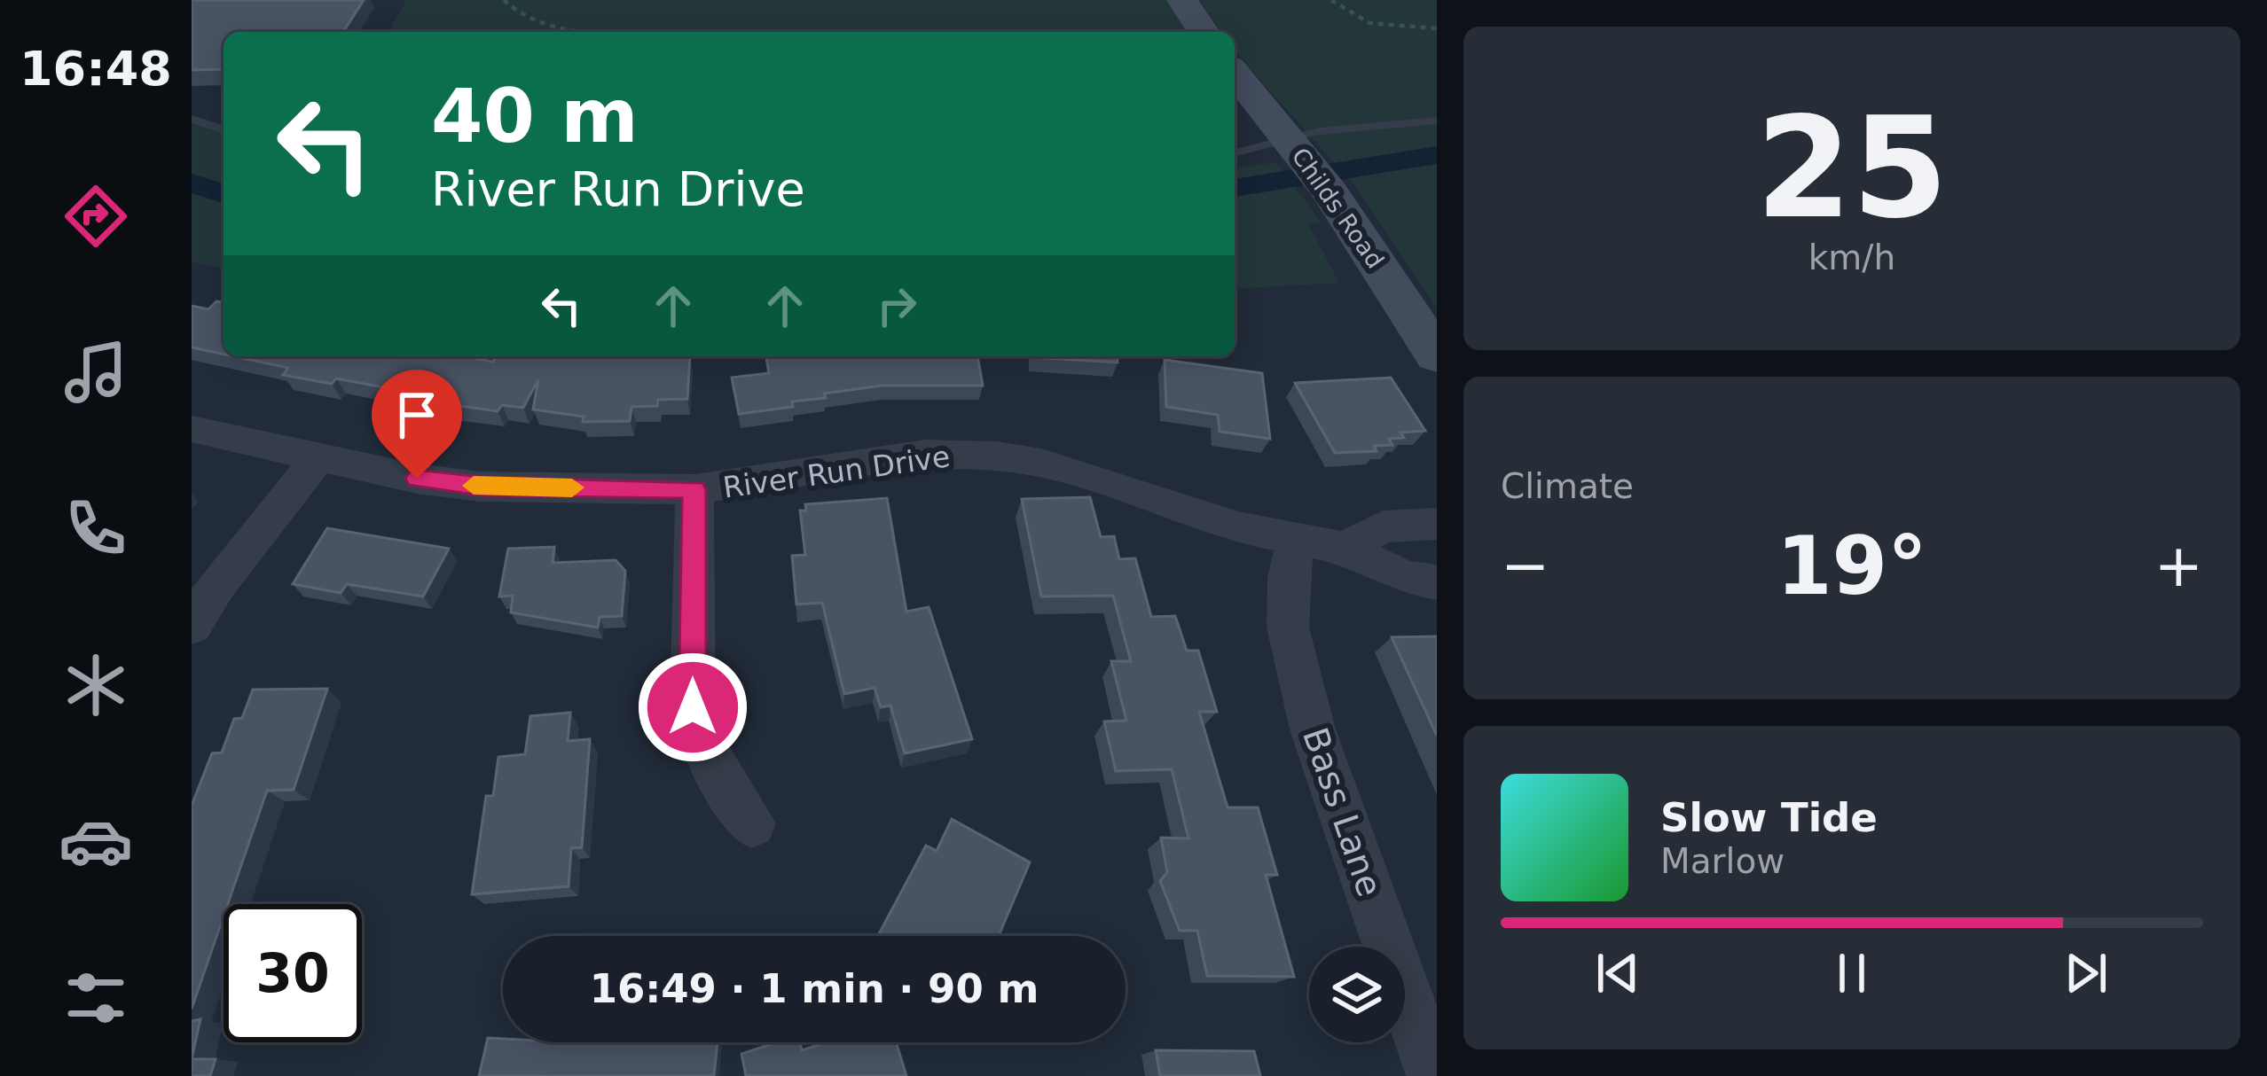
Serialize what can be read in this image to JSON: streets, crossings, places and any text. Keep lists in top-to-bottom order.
{
  "streets": {
    "street": ["Childs Road", "River Run Drive", "Bass Lane"]
  },
  "crossings": [
    ["River Run Drive", "Bass Lane"]
  ],
  "page": {
    "tabs": "16:48",
    "tile": [
      ["25", "km/h"],
      "Climate"
    ],
    "turn": ["40 m", "River Run Drive"],
    "heat": ["−", "19°", "+"],
    "song": ["Slow Tide", "Marlow"],
    "limit": "30",
    "trip": "16:49 · 1 min · 90 m"
  }
}
